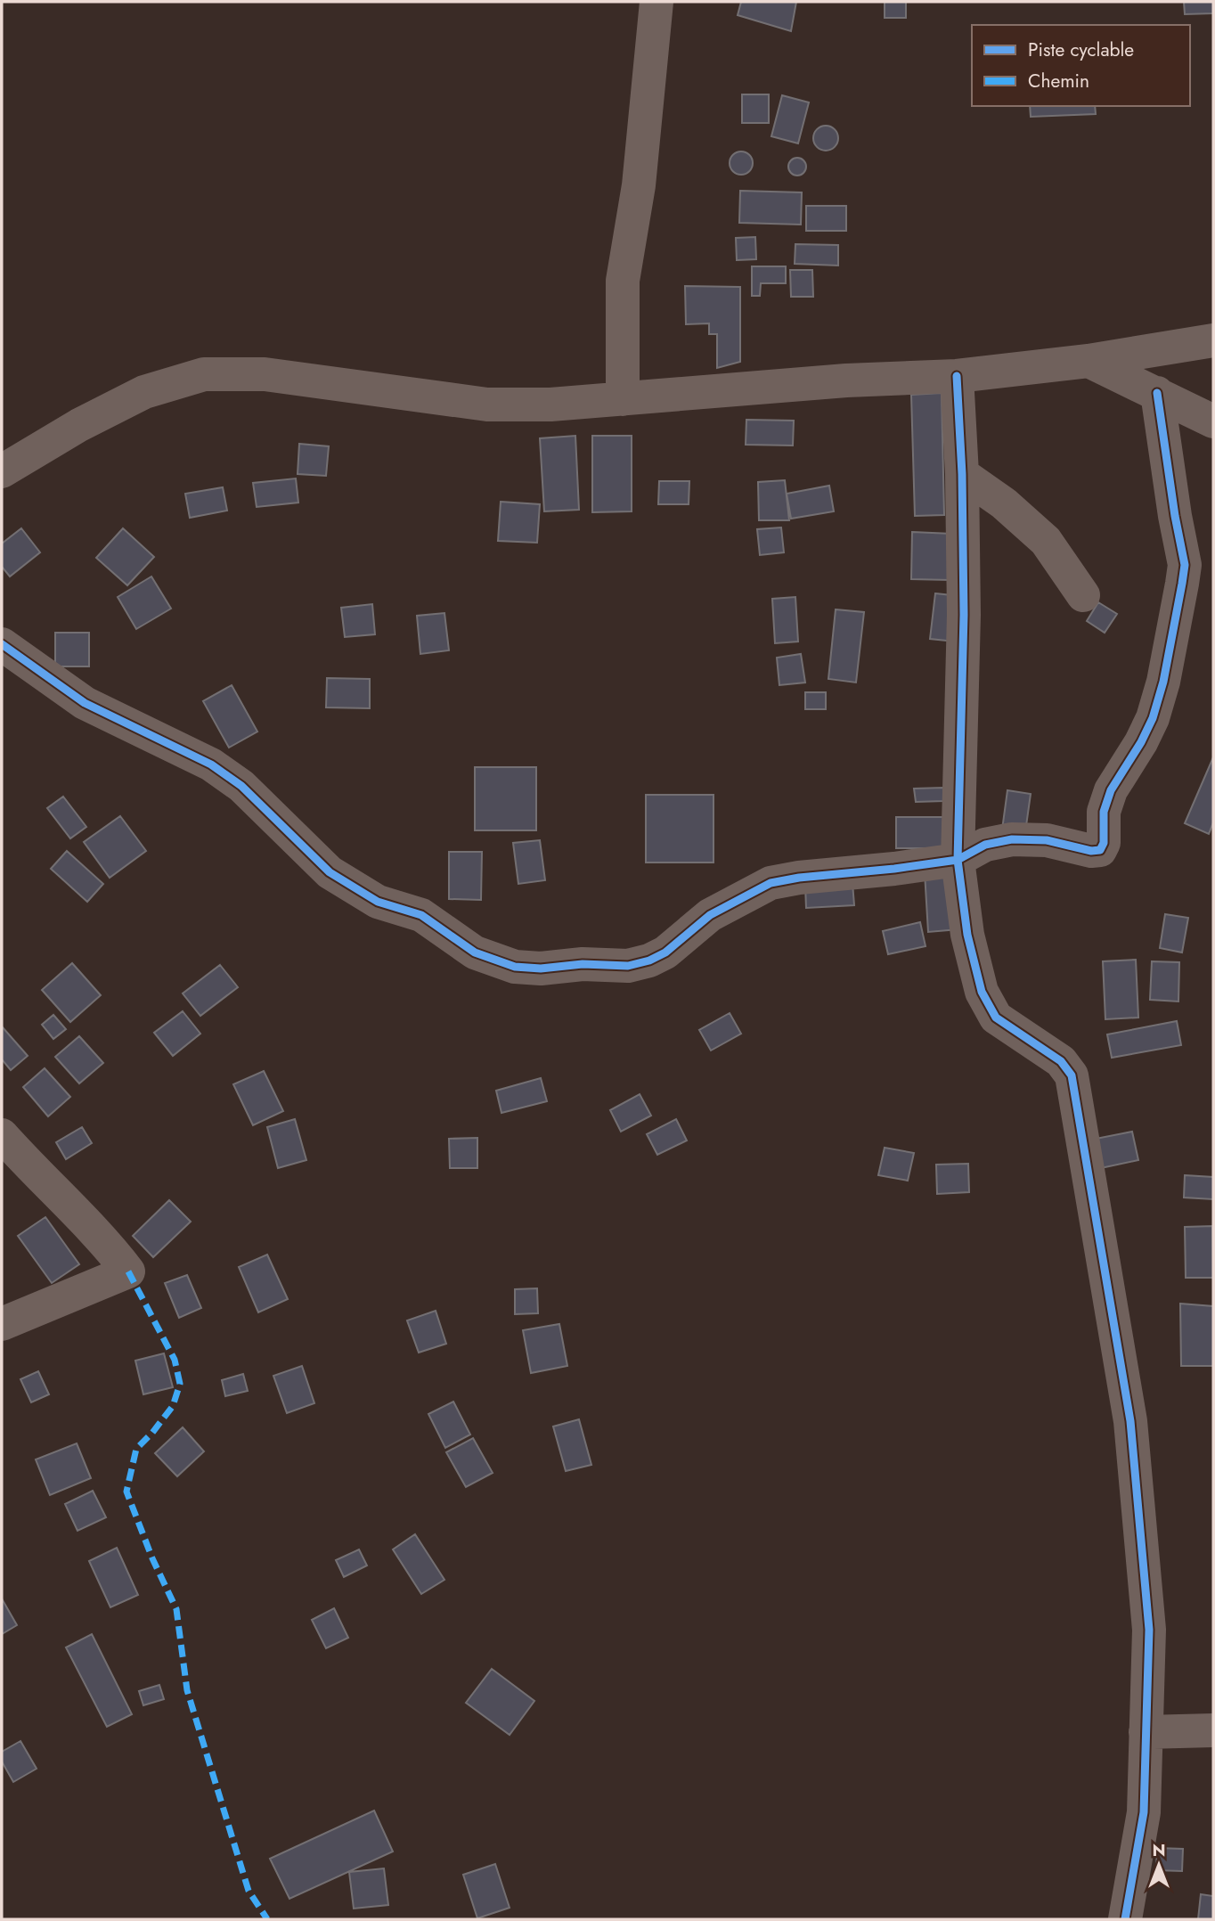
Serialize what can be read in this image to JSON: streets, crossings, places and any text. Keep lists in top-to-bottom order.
{
  "legend": ["Piste cyclable", "Chemin"],
  "north": "top"
}
